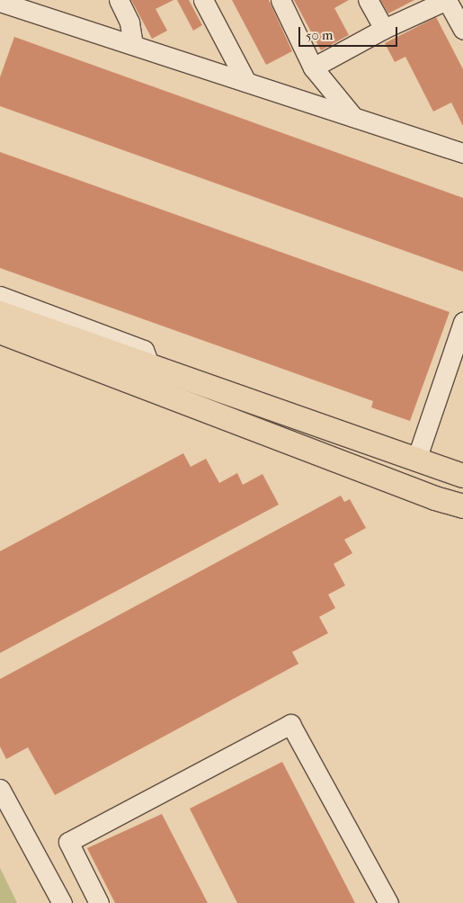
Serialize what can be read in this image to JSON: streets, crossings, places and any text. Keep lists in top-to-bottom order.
{
  "scale_bar": "50 m"
}
